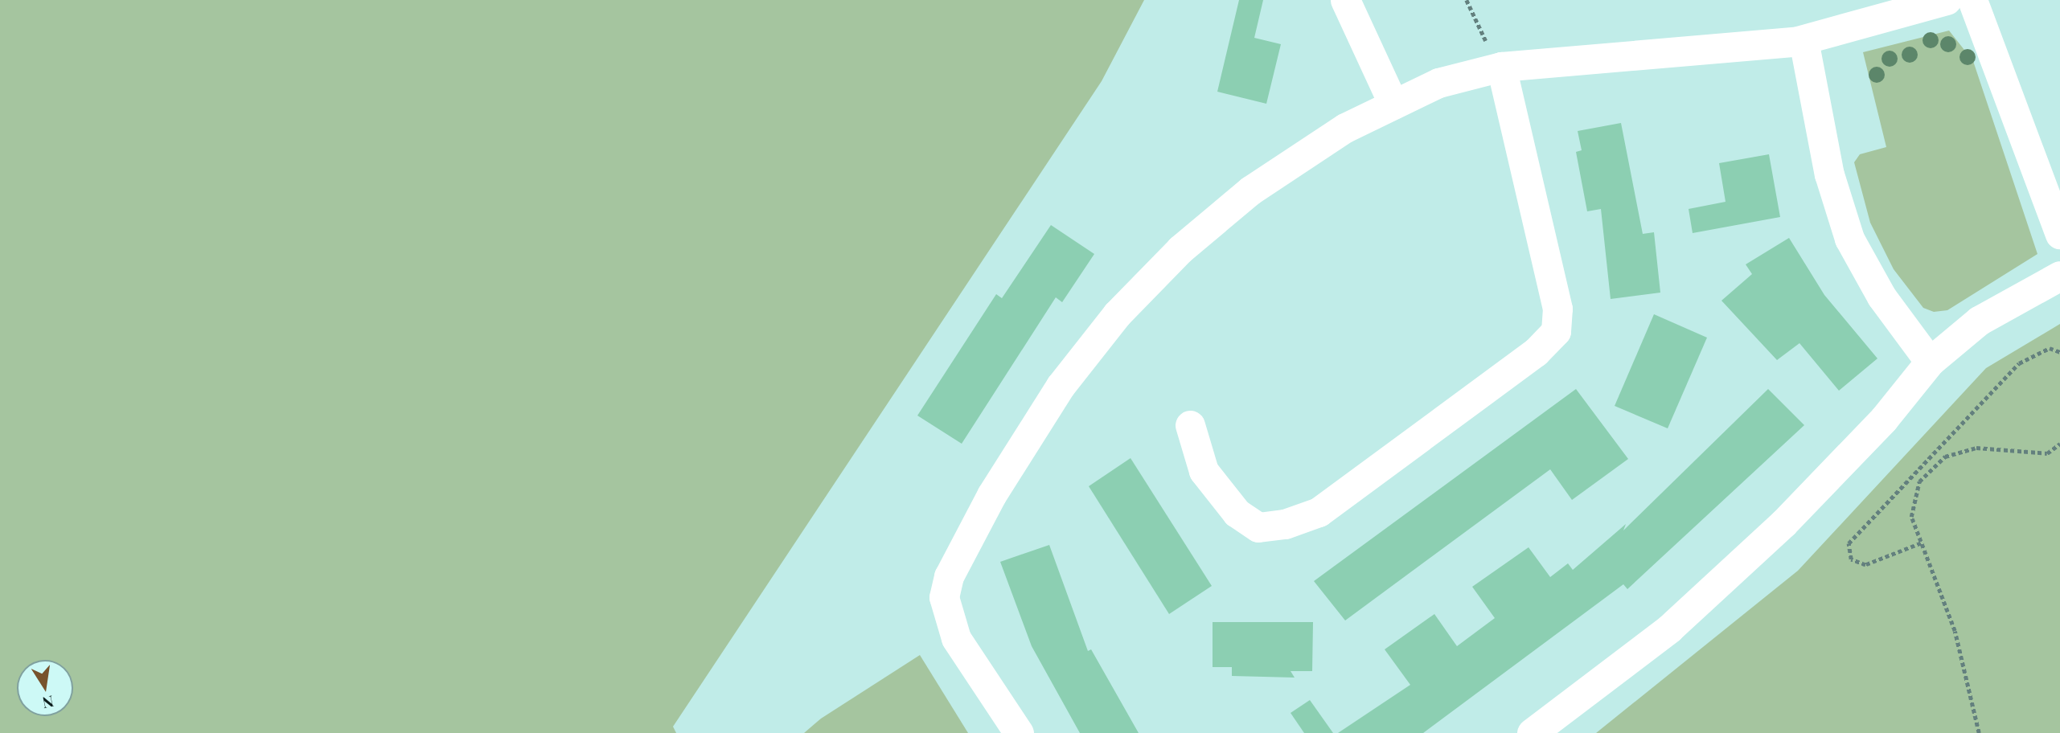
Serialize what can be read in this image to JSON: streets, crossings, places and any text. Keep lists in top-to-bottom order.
{
  "north": "bottom"
}
